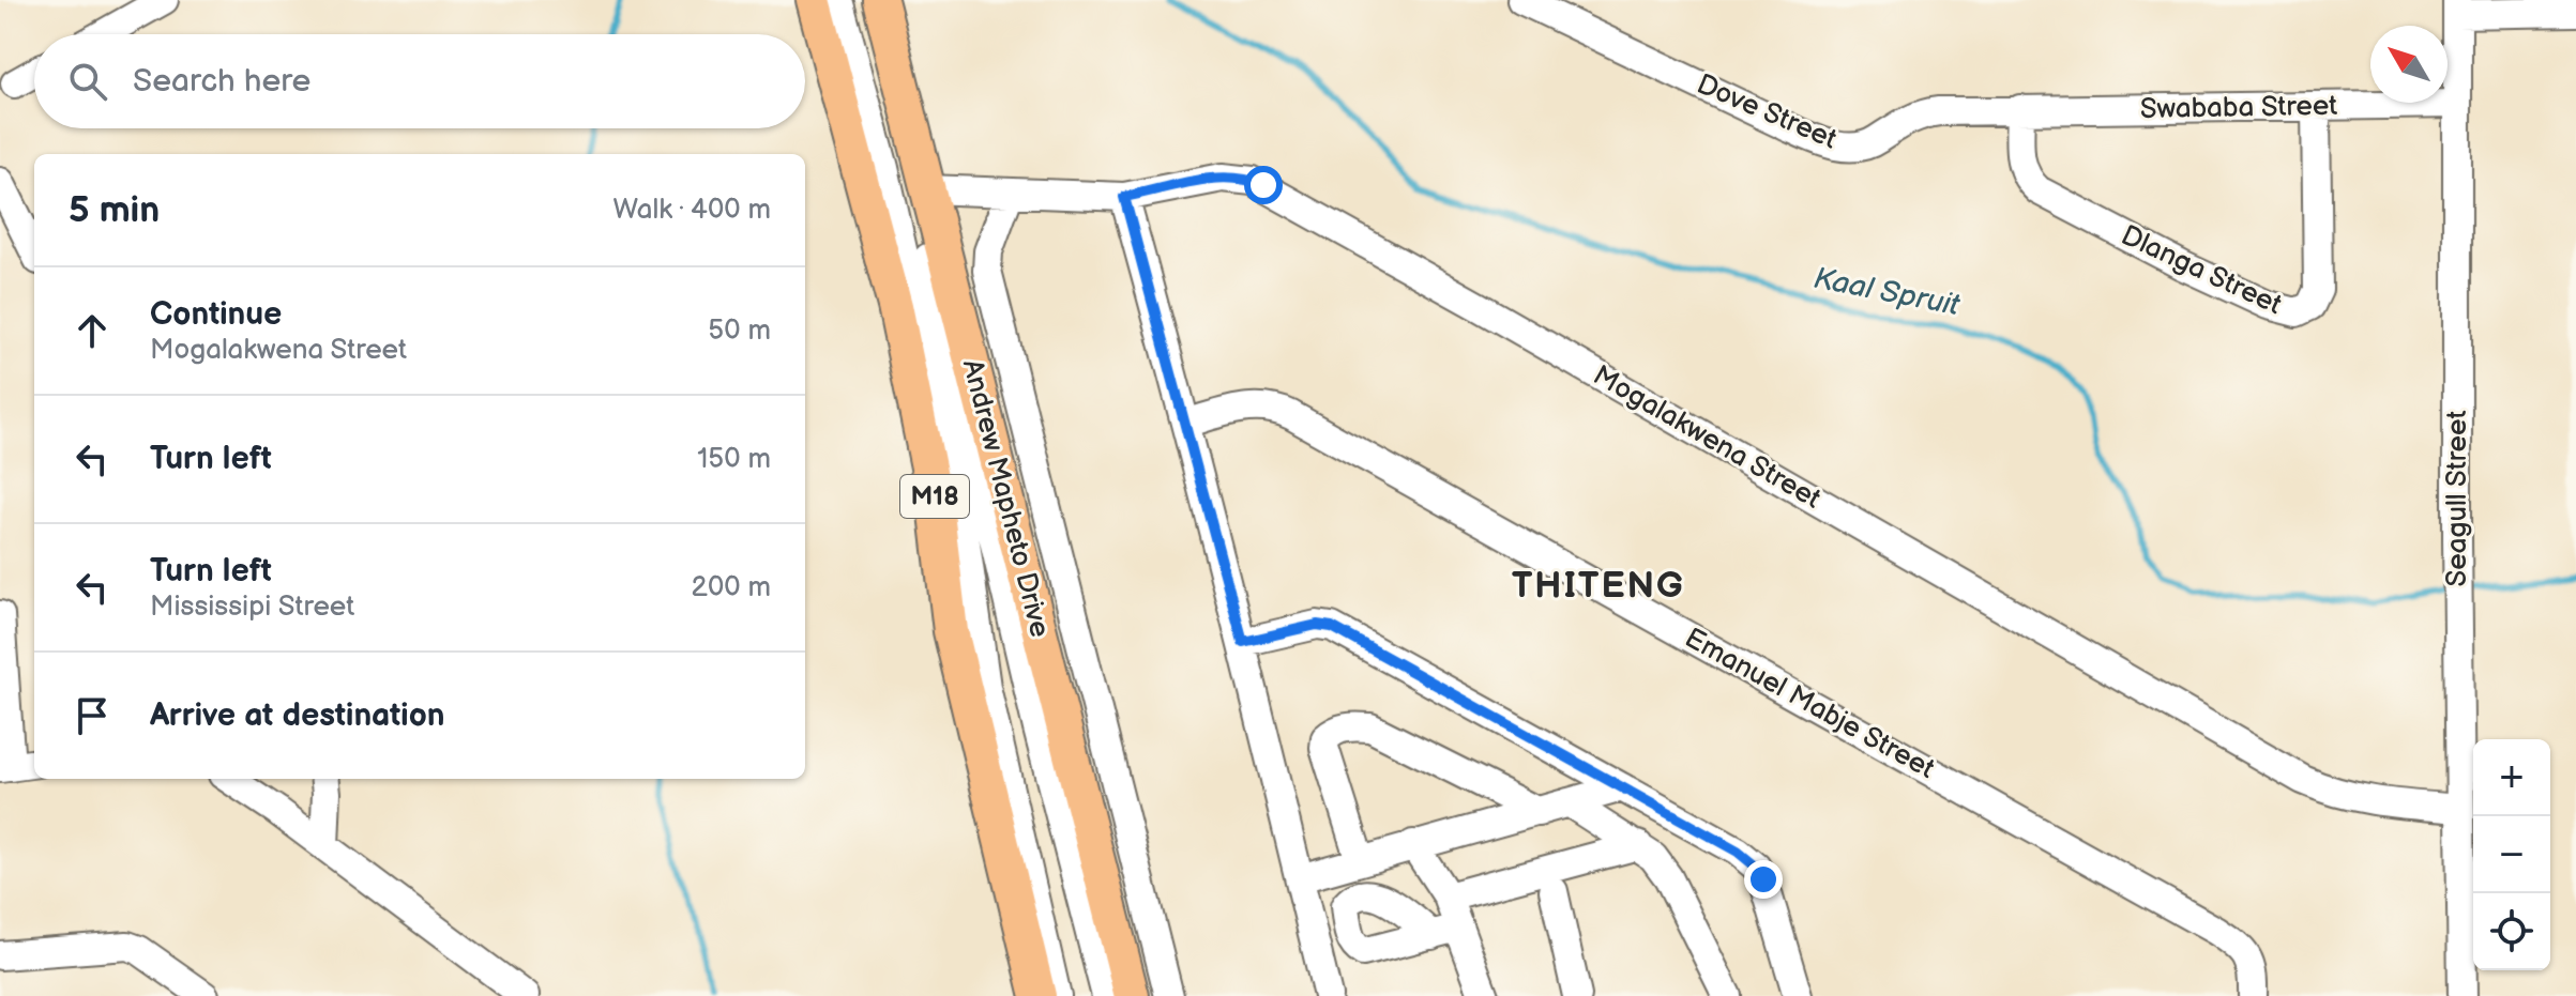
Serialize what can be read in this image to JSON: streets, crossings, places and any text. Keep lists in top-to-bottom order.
{
  "streets": {
    "main road": ["M18", "Andrew Mapheto Drive"],
    "street": [
      "Swababa Street",
      "Dove Street",
      "Dlanga Street",
      "Mogalakwena Street",
      "Seagull Street",
      "Emanuel Mabje Street"
    ]
  },
  "crossings": [
    ["Swababa Street", "Dove Street"],
    ["Swababa Street", "Dlanga Street"],
    ["Swababa Street", "Seagull Street"],
    ["Dove Street", "Dlanga Street"],
    ["Mogalakwena Street", "Andrew Mapheto Drive"],
    ["Mogalakwena Street", "Seagull Street"]
  ],
  "districts": ["THITENG"],
  "water": ["Kaal Spruit"],
  "north": "top left",
  "page": {
    "search": "Search here",
    "heading": ["5 min", "Walk · 400 m"],
    "list": [
      ["Continue", "Mogalakwena Street", "50 m"],
      ["Turn left", "150 m"],
      ["Turn left", "Mississipi Street", "200 m"],
      "Arrive at destination"
    ],
    "map_buttons": ["+", "−"]
  }
}
